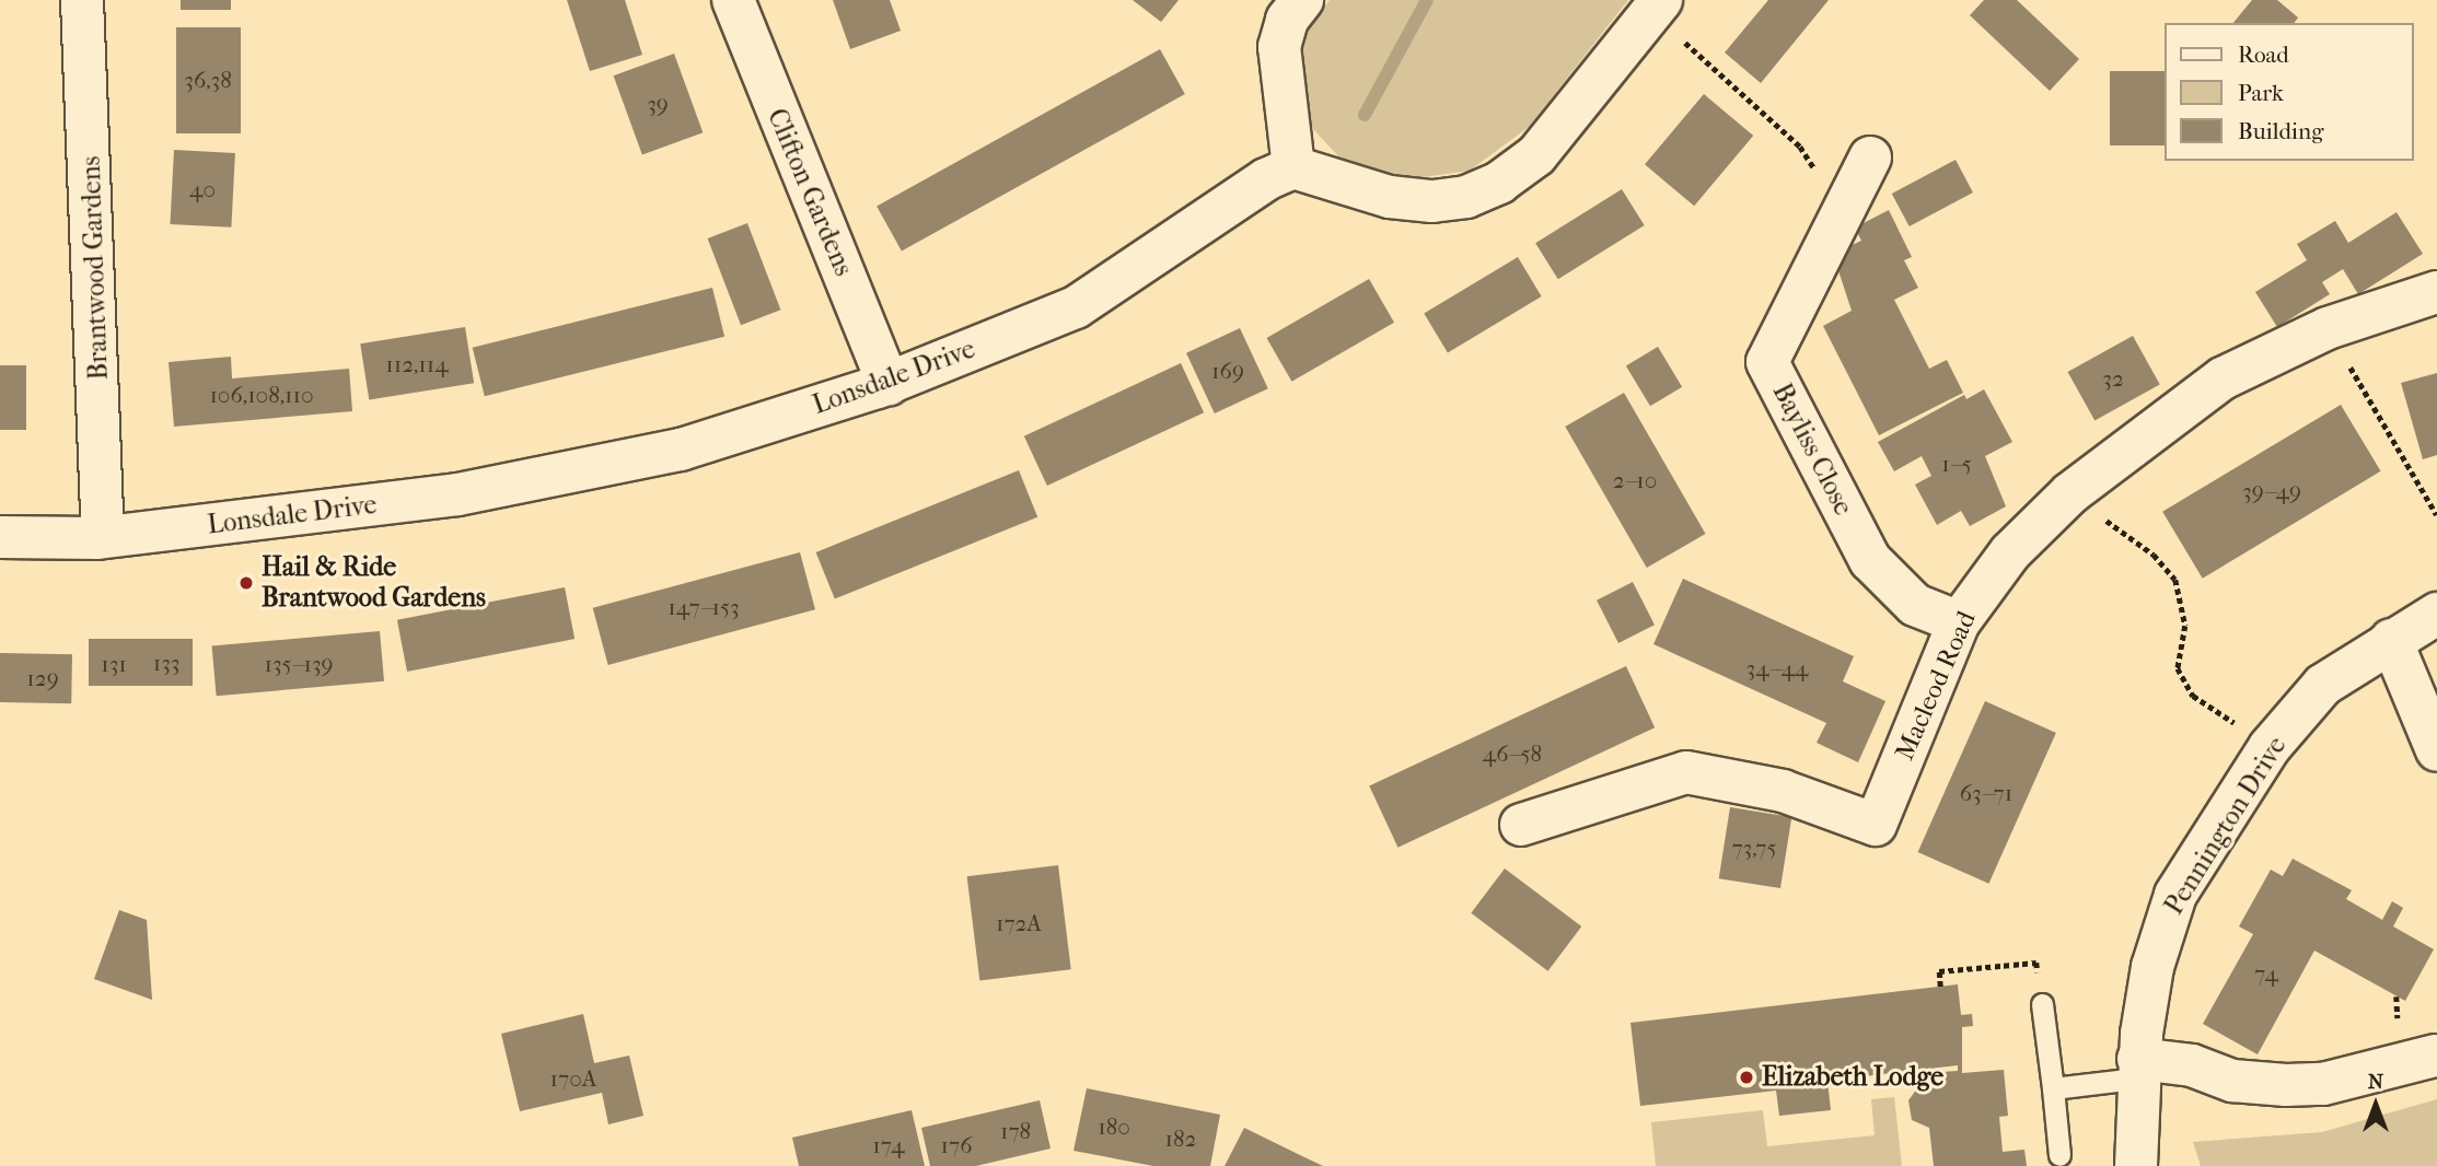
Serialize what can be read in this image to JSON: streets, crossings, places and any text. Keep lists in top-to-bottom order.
{
  "streets": {
    "street": [
      "Clifton Gardens",
      "Brantwood Gardens",
      "Lonsdale Drive",
      "Bayliss Close",
      "Macleod Road",
      "Pennington Drive"
    ]
  },
  "crossings": [
    ["Clifton Gardens", "Lonsdale Drive"],
    ["Brantwood Gardens", "Lonsdale Drive"],
    ["Bayliss Close", "Macleod Road"]
  ],
  "places": ["Hail & Ride Brantwood Gardens", "Elizabeth Lodge"],
  "house_numbers": [
    "36,38",
    "39",
    "40",
    "112,114",
    "169",
    "32",
    "106,108,110",
    "1--5",
    "2--10",
    "39--49",
    "147--153",
    "133",
    "131",
    "135--139",
    "34--44",
    "129",
    "46--58",
    "63--71",
    "73,75",
    "172A",
    "74",
    "170A",
    "180",
    "178",
    "182",
    "174",
    "176"
  ],
  "legend": ["Road", "Park", "Building"],
  "north": "top"
}
